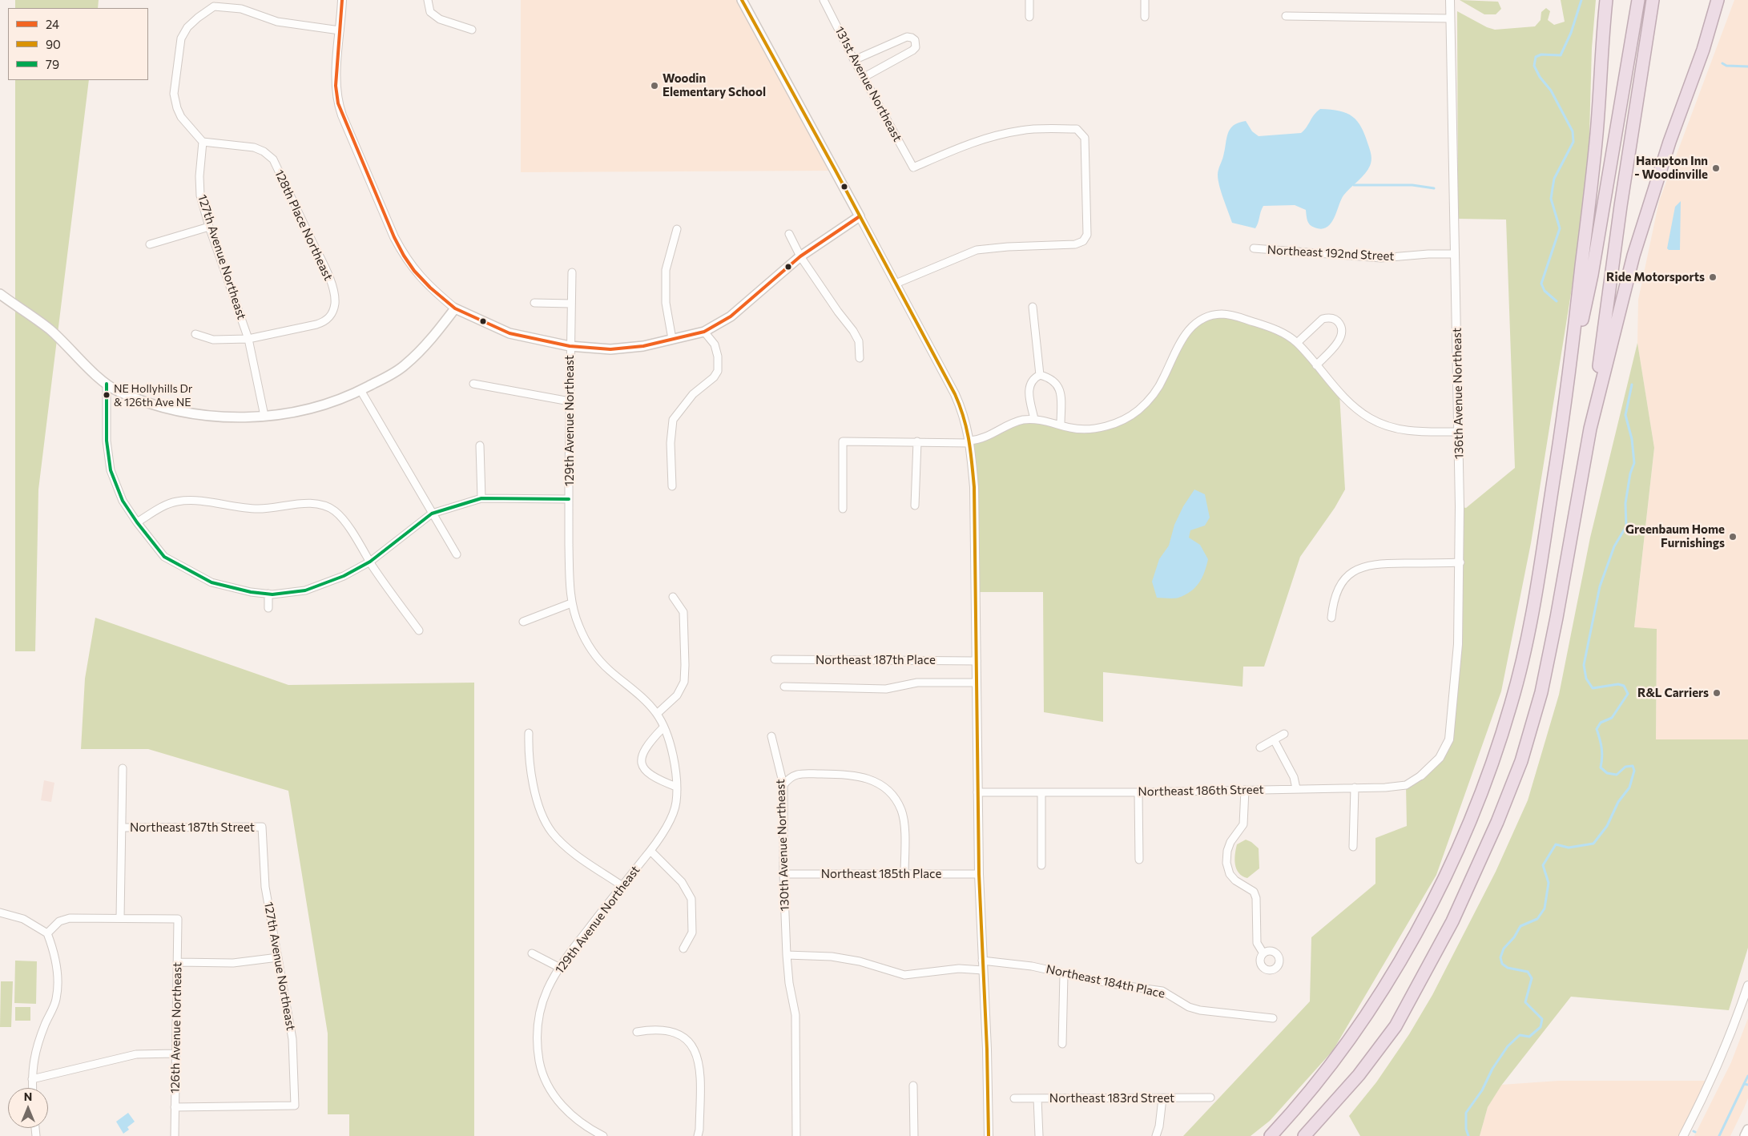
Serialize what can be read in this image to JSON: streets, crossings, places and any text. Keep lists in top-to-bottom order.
{
  "streets": {
    "street": [
      "131st Avenue Northeast",
      "128th Place Northeast",
      "Northeast 192nd Street",
      "127th Avenue Northeast",
      "136th Avenue Northeast",
      "129th Avenue Northeast",
      "Northeast 187th Place",
      "Northeast 186th Street",
      "Northeast 187th Street",
      "130th Avenue Northeast",
      "Northeast 185th Place",
      "Northeast 184th Place",
      "126th Avenue Northeast",
      "Northeast 183rd Street"
    ]
  },
  "crossings": [
    ["128th Place Northeast", "127th Avenue Northeast"],
    ["Northeast 192nd Street", "136th Avenue Northeast"],
    ["127th Avenue Northeast", "Northeast 187th Street"],
    ["127th Avenue Northeast", "126th Avenue Northeast"],
    ["136th Avenue Northeast", "Northeast 186th Street"],
    ["130th Avenue Northeast", "Northeast 185th Place"]
  ],
  "places": [
    "Woodin Elementary School",
    "Hampton Inn - Woodinville",
    "Ride Motorsports",
    "NE Hollyhills Dr & 126th Ave NE",
    "Greenbaum Home Furnishings",
    "R&L Carriers"
  ],
  "lines": ["transit line 24", "transit line 90", "transit line 79"],
  "legend": ["24", "90", "79"],
  "north": "top"
}
